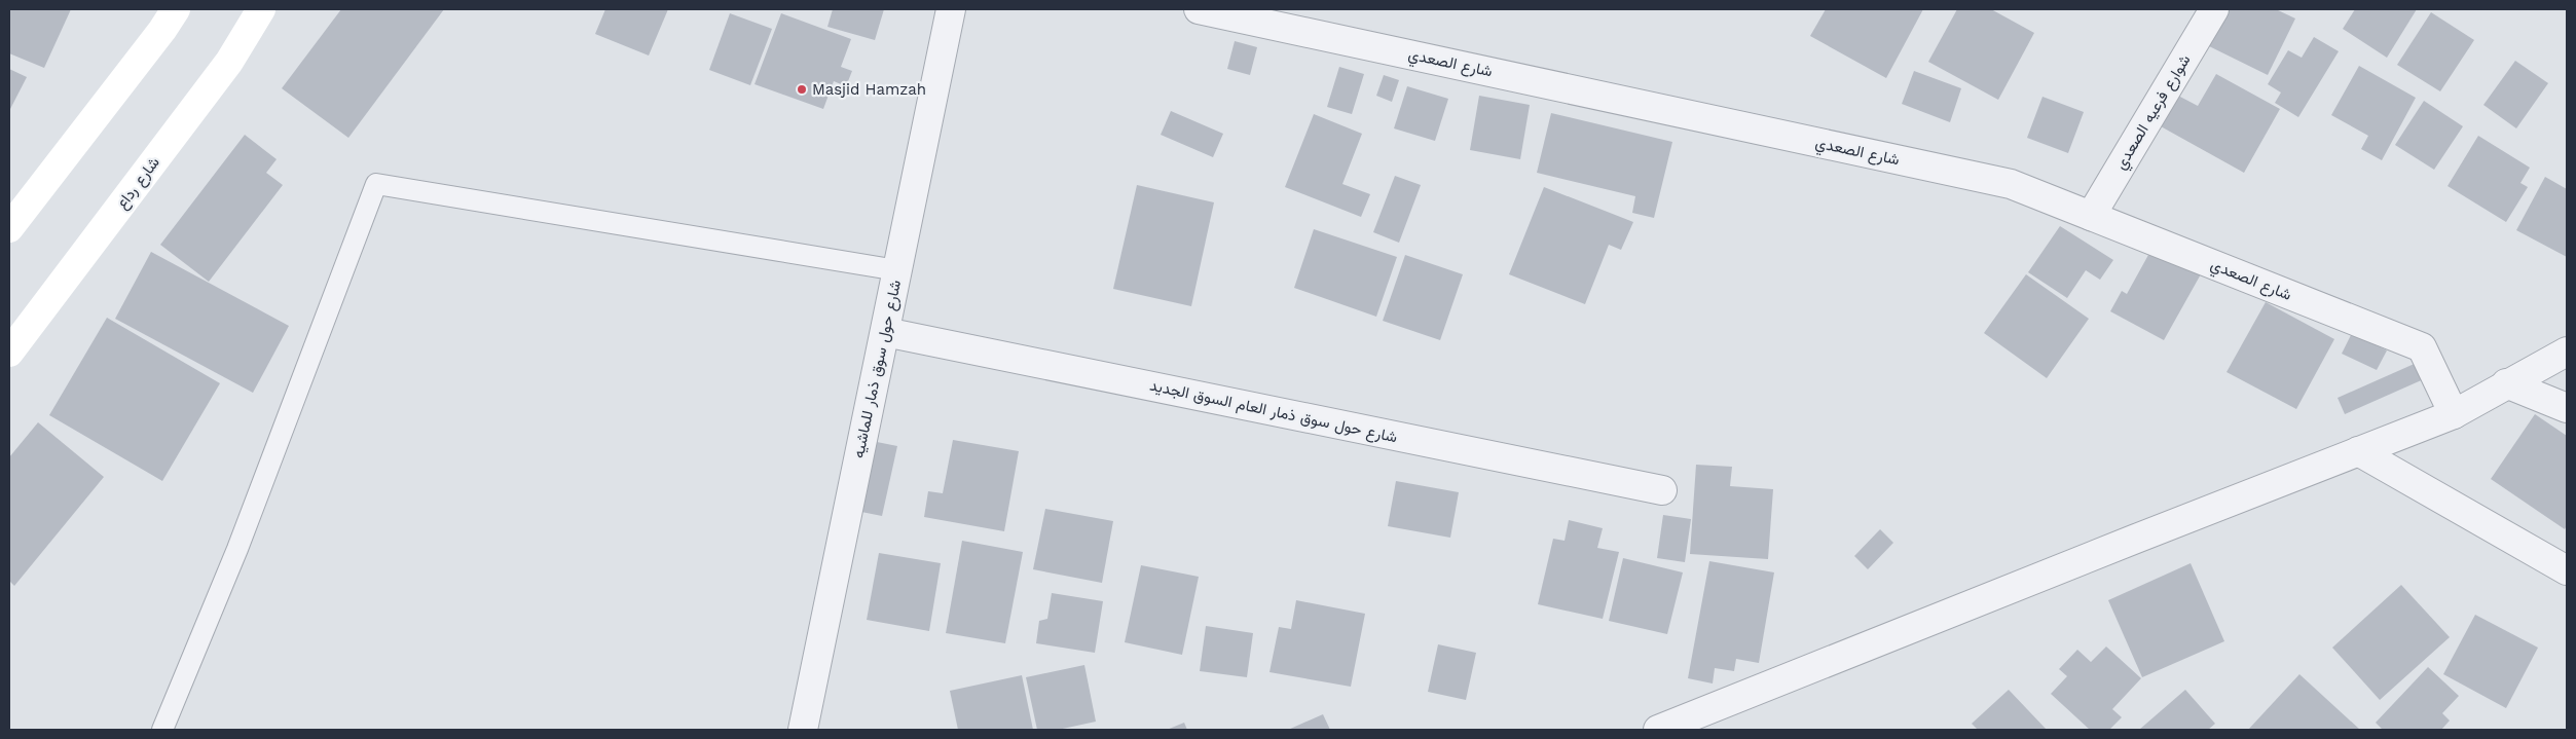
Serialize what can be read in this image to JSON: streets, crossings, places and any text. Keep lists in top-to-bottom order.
{
  "streets": {
    "main road": ["شارع رداع"],
    "street": [
      "شارع الصعدي",
      "شوارع فرعيه الصعدي",
      "شارع حول سوق ذمار للماشيه",
      "شارع حول سوق ذمار العام السوق الجديد"
    ]
  },
  "crossings": [
    ["شارع الصعدي", "شوارع فرعيه الصعدي"],
    ["شارع حول سوق ذمار للماشيه", "شارع حول سوق ذمار العام السوق الجديد"]
  ],
  "places": ["Masjid Hamzah"]
}
